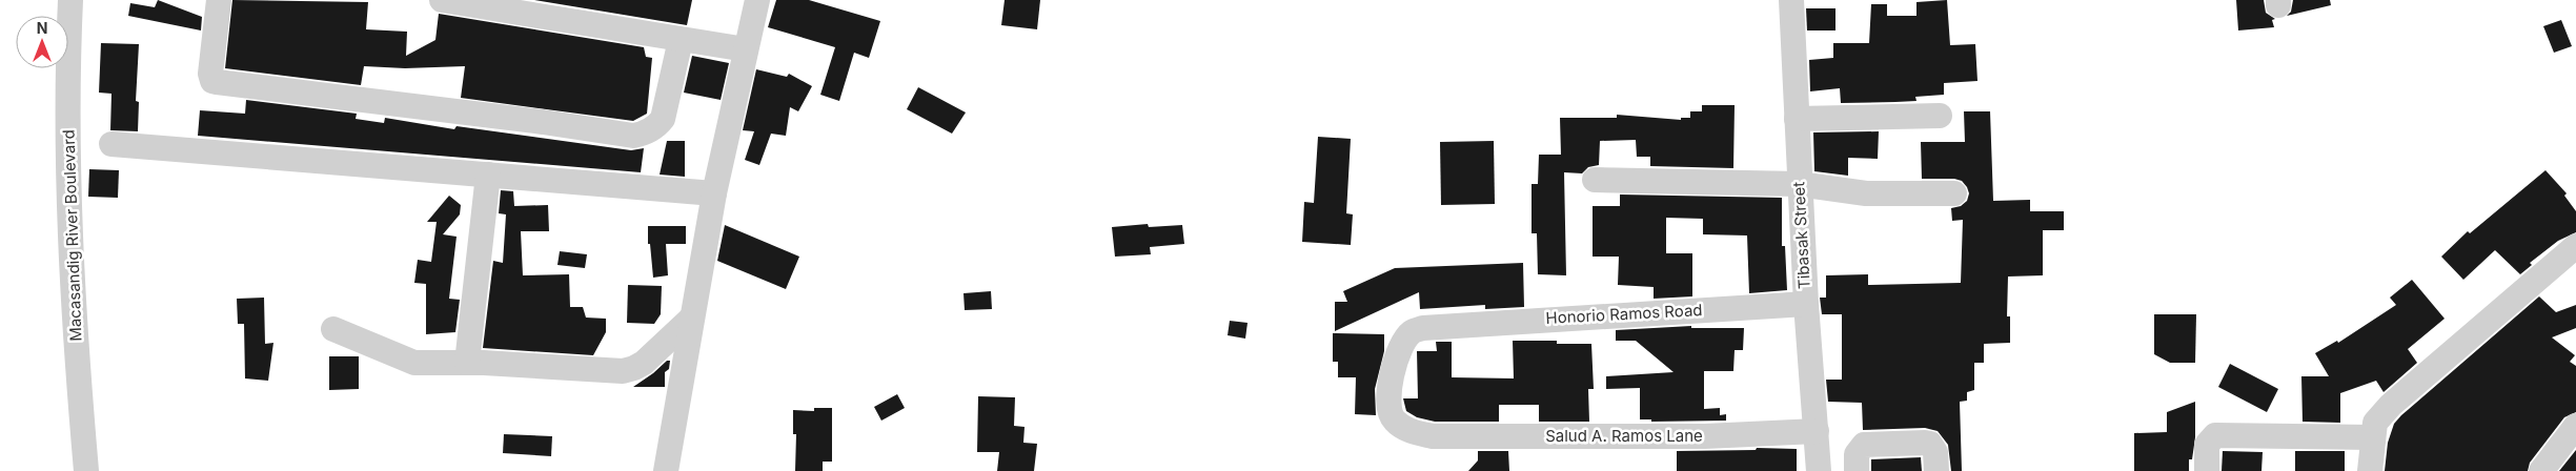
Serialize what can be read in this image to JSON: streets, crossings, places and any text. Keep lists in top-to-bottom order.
{
  "streets": {
    "street": [
      "Macasandig River Boulevard",
      "Tibasak Street",
      "Honorio Ramos Road",
      "Salud A. Ramos Lane"
    ]
  },
  "crossings": [
    ["Tibasak Street", "Honorio Ramos Road"],
    ["Tibasak Street", "Salud A. Ramos Lane"],
    ["Honorio Ramos Road", "Salud A. Ramos Lane"]
  ],
  "north": "top"
}
